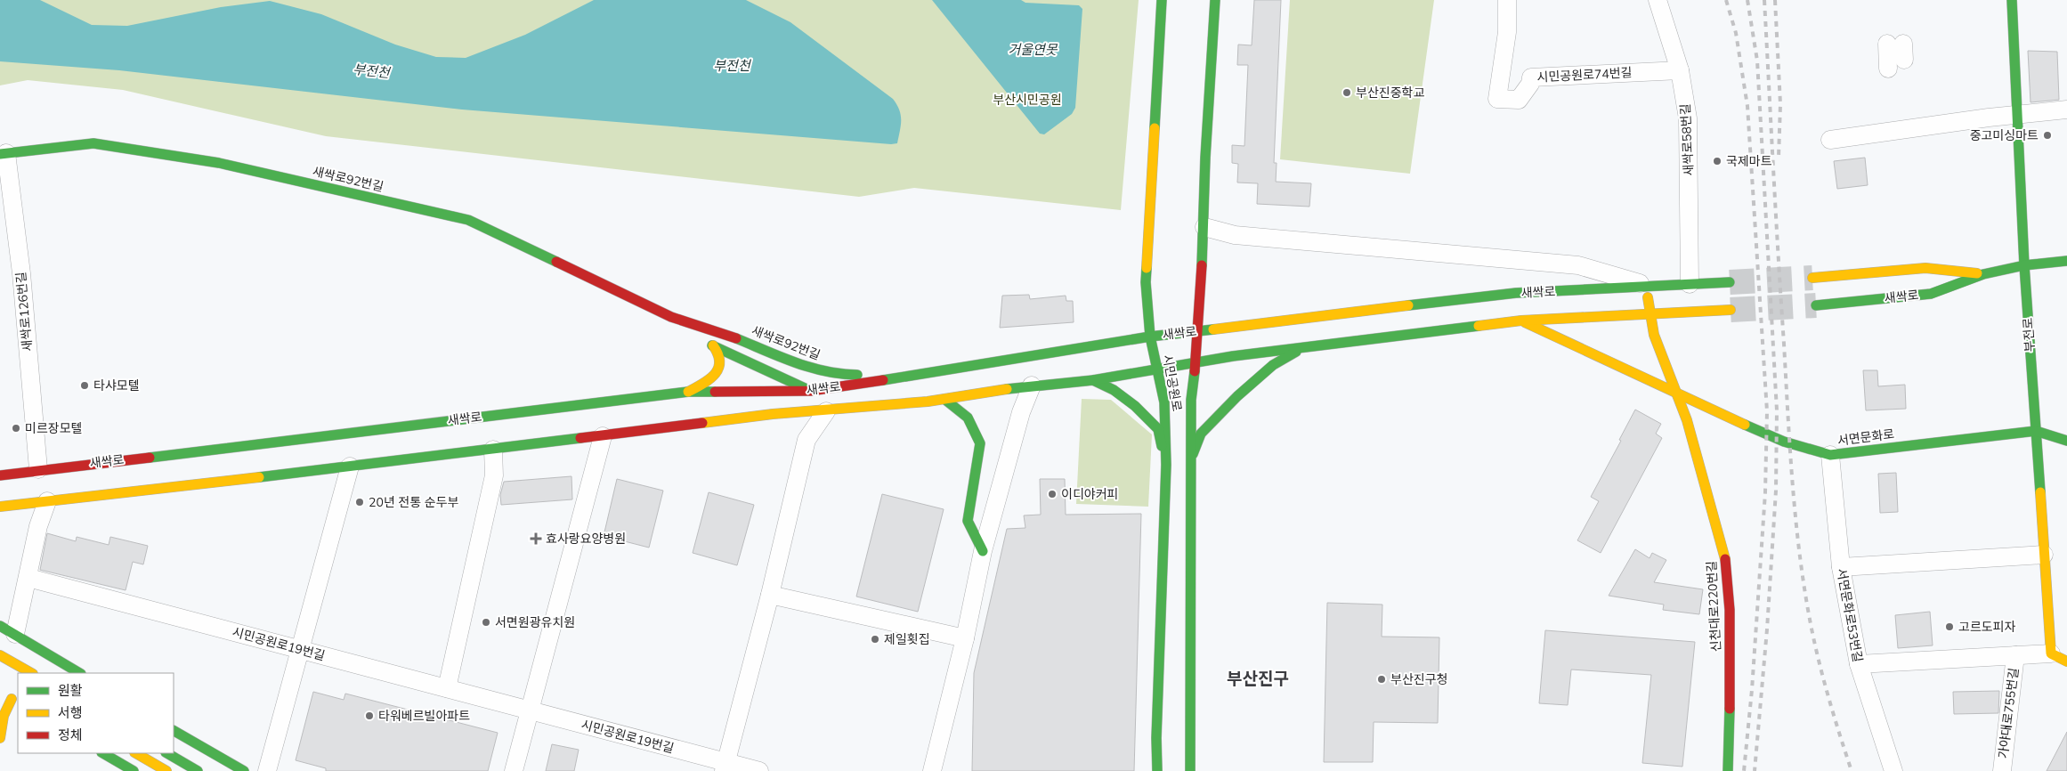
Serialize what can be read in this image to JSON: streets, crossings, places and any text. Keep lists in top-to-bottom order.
{
  "streets": {
    "main road": [
      "새싹로92번길",
      "새싹로",
      "부전로",
      "시민공원로",
      "서면문화로",
      "신천대로220번길"
    ],
    "street": [
      "시민공원로74번길",
      "새싹로58번길",
      "새싹로126번길",
      "서면문화로53번길",
      "시민공원로19번길",
      "가야대로755번길"
    ]
  },
  "crossings": [
    ["시민공원로74번길", "새싹로58번길"],
    ["새싹로58번길", "새싹로"],
    ["새싹로92번길", "새싹로"],
    ["새싹로92번길", "새싹로126번길"],
    ["새싹로", "새싹로126번길"],
    ["새싹로", "부전로"],
    ["새싹로", "시민공원로"],
    ["새싹로", "서면문화로"],
    ["부전로", "서면문화로"],
    ["서면문화로", "신천대로220번길"],
    ["서면문화로", "서면문화로53번길"]
  ],
  "districts": ["부산진구"],
  "water": ["거울연못", "부전천"],
  "parks": ["부산시민공원"],
  "places": {
    "other": [
      "부산진중학교",
      "중고미싱마트",
      "국제마트",
      "타샤모텔",
      "미르장모텔",
      "이디야커피",
      "20년 전통 순두부",
      "서면원광유치원",
      "고르도피자",
      "제일횟집",
      "부산진구청",
      "타워베르빌아파트"
    ],
    "health": ["효사랑요양병원"]
  },
  "legend": ["원활", "서행", "정체"]
}
